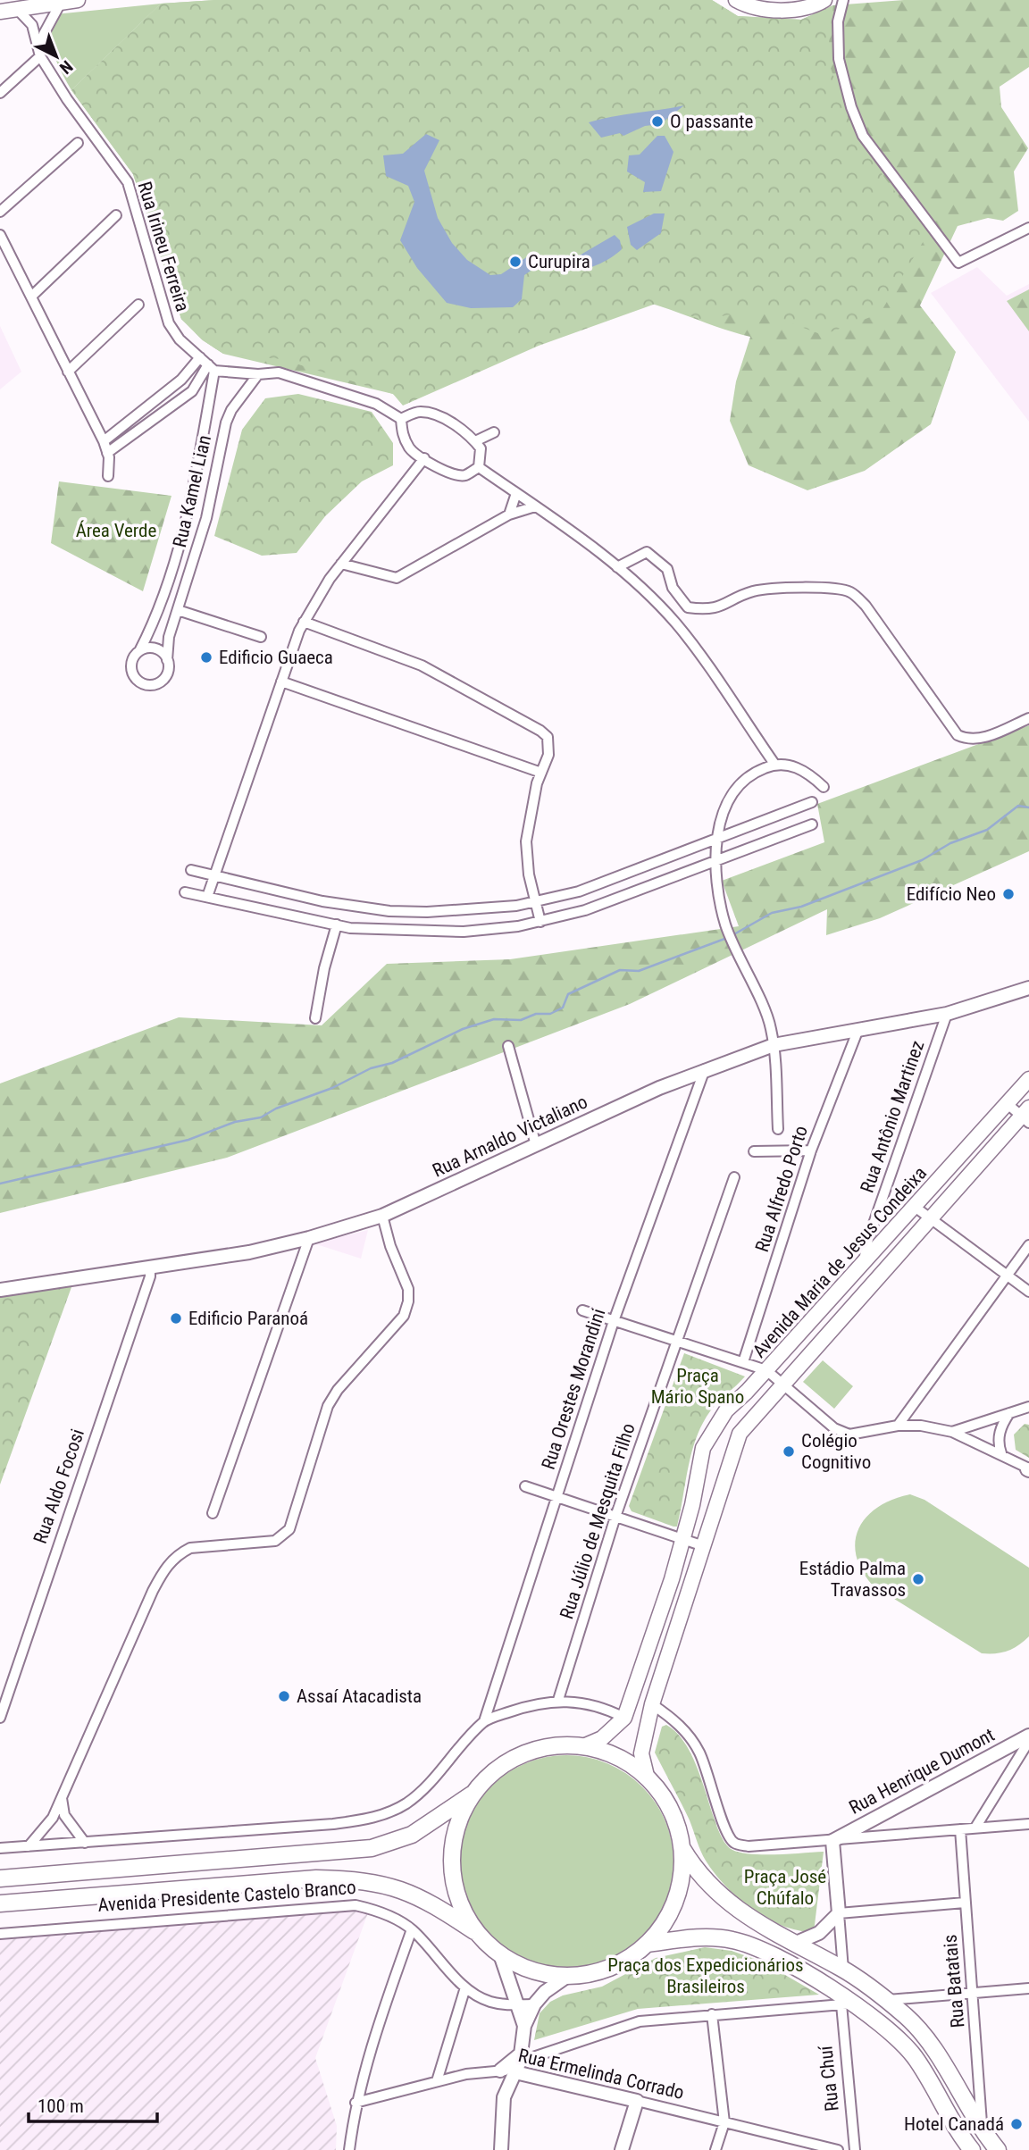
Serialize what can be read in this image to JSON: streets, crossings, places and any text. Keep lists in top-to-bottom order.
{
  "streets": {
    "main road": ["Avenida Maria de Jesus Condeixa", "Avenida Presidente Castelo Branco"],
    "street": [
      "Rua Irineu Ferreira",
      "Rua Kamel Lian",
      "Rua Antônio Martinez",
      "Rua Arnaldo Victaliano",
      "Rua Alfredo Porto",
      "Rua Orestes Morandini",
      "Rua Aldo Focosi",
      "Rua Júlio de Mesquita Filho",
      "Rua Henrique Dumont",
      "Rua Batatais",
      "Rua Ermelinda Corrado",
      "Rua Chuí"
    ]
  },
  "crossings": [
    ["Rua Irineu Ferreira", "Rua Kamel Lian"],
    ["Rua Antônio Martinez", "Rua Arnaldo Victaliano"],
    ["Rua Antônio Martinez", "Avenida Maria de Jesus Condeixa"],
    ["Rua Arnaldo Victaliano", "Rua Alfredo Porto"],
    ["Rua Arnaldo Victaliano", "Rua Orestes Morandini"],
    ["Rua Arnaldo Victaliano", "Rua Aldo Focosi"]
  ],
  "parks": [
    "Área Verde",
    "Praça Mário Spano",
    "Praça José Chúfalo",
    "Praça dos Expedicionários Brasileiros"
  ],
  "places": [
    "O passante",
    "Curupira",
    "Edificio Guaeca",
    "Edifício Neo",
    "Edificio Paranoá",
    "Colégio Cognitivo",
    "Estádio Palma Travassos",
    "Assaí Atacadista",
    "Hotel Canadá"
  ],
  "scale_bar": "100 m",
  "north": "bottom right"
}
